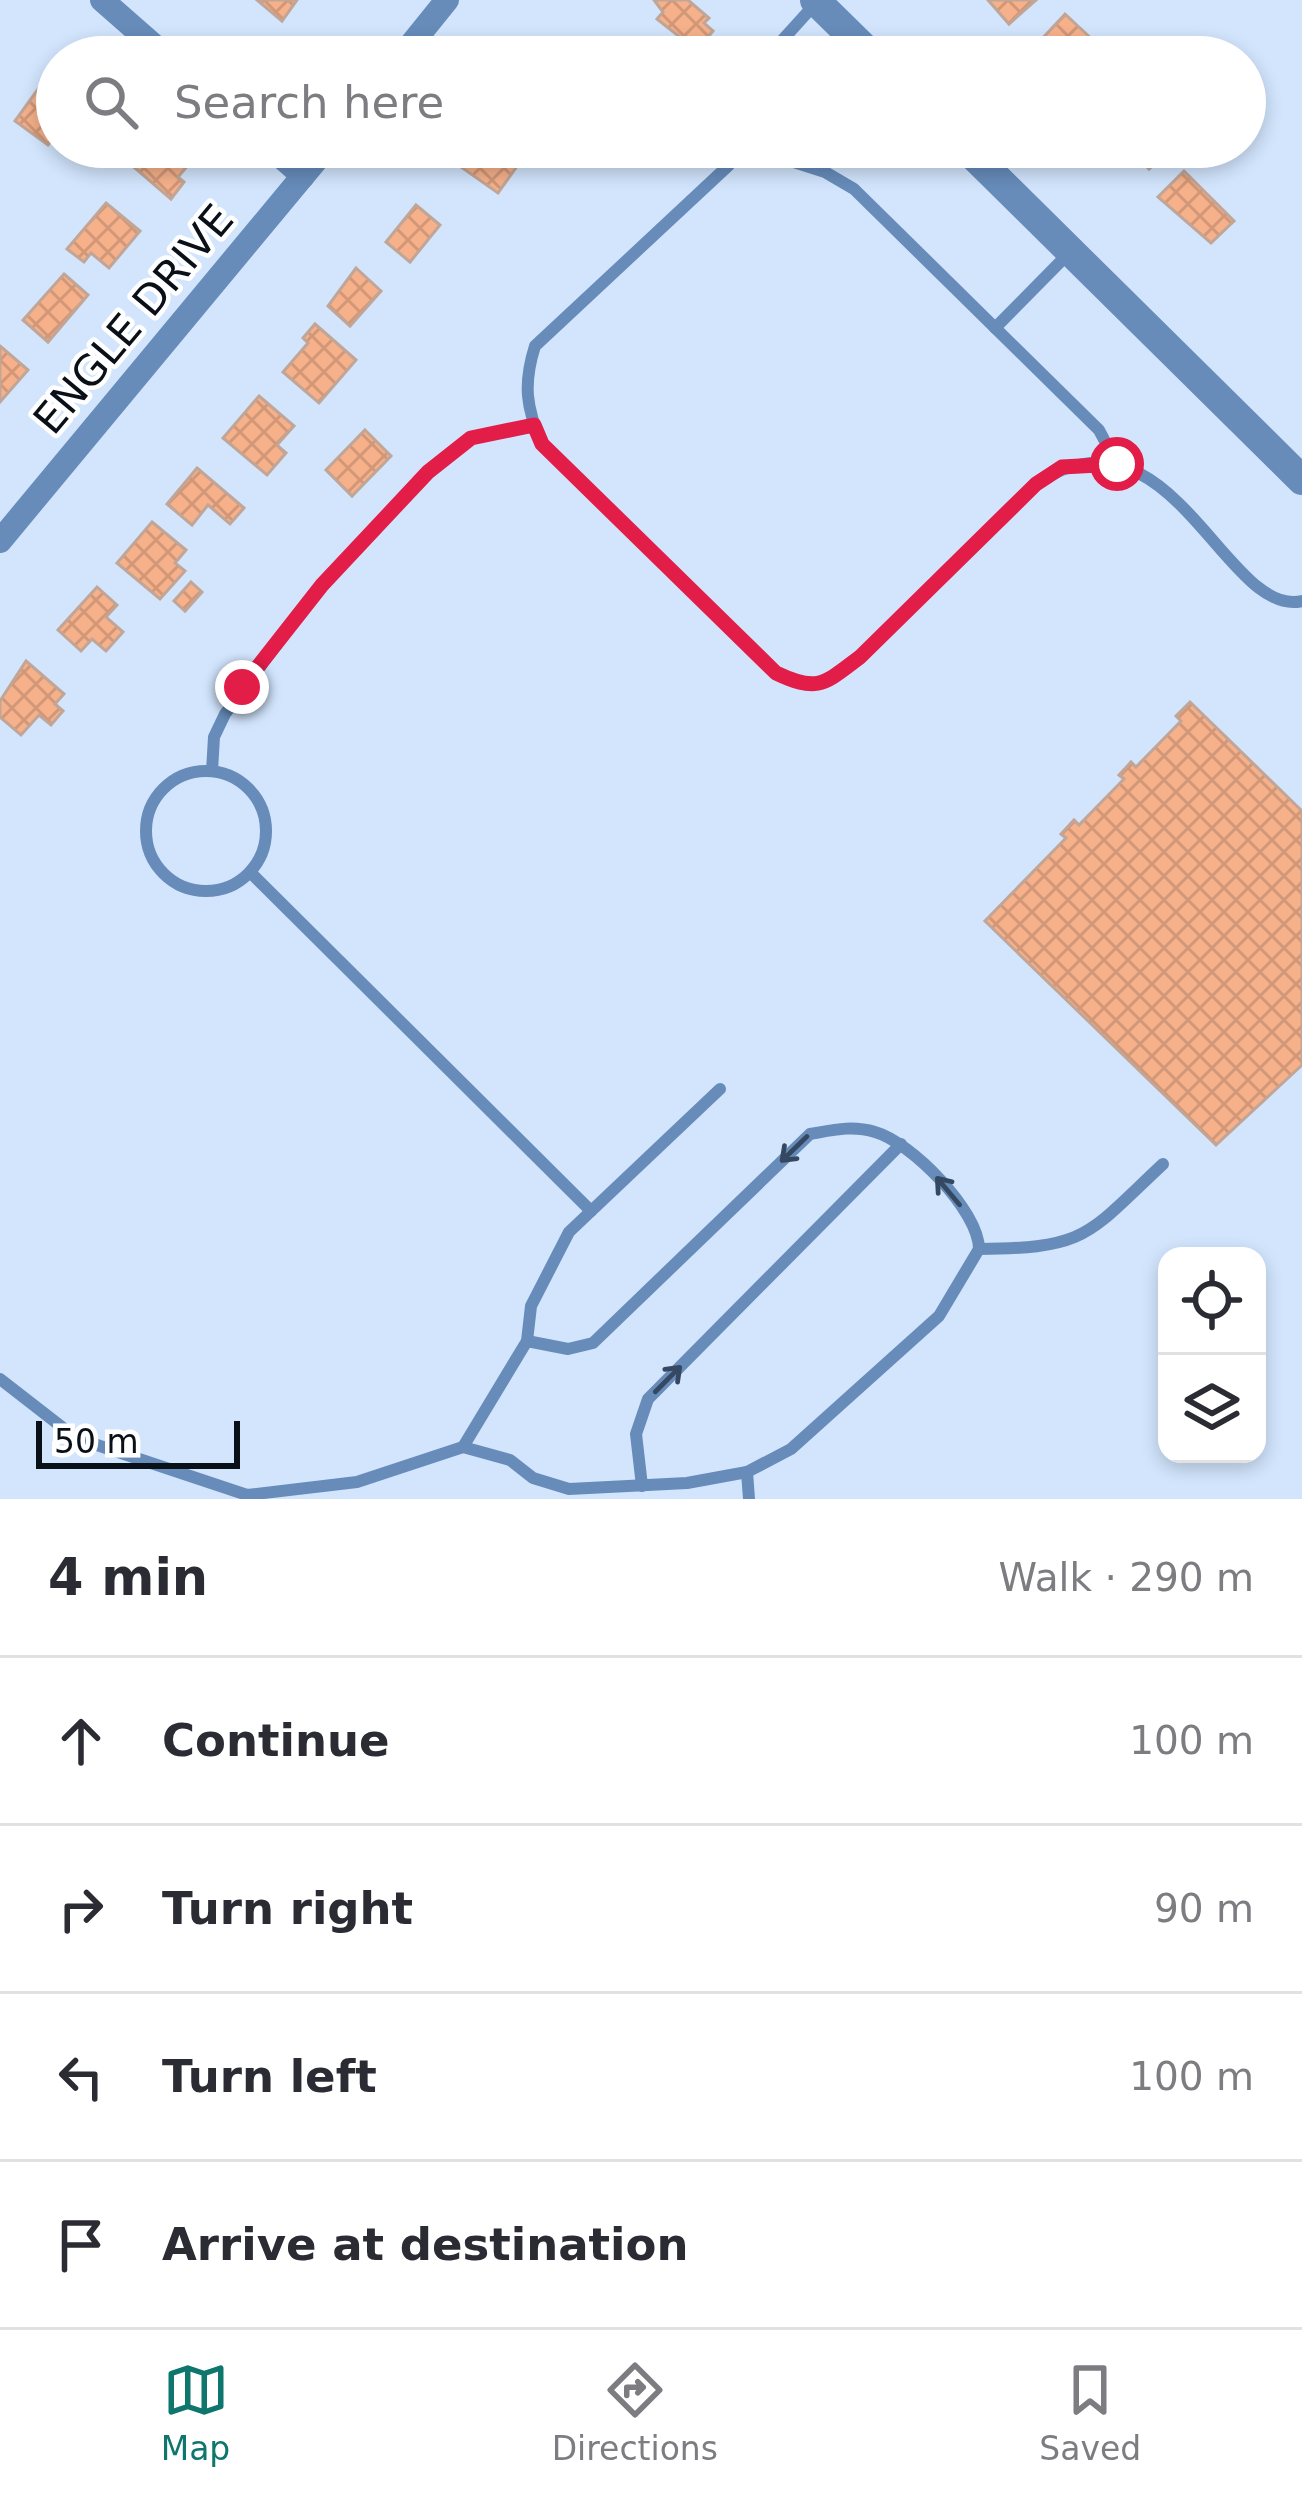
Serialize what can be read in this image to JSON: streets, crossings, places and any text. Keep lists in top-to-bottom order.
{
  "streets": {
    "street": ["ENGLE DRIVE"]
  },
  "scale_bar": "50 m",
  "page": {
    "search": "Search here",
    "scale": "50 m",
    "heading": ["4 min", "Walk · 290 m"],
    "list": [
      ["Continue", "100 m"],
      ["Turn right", "90 m"],
      ["Turn left", "100 m"],
      "Arrive at destination"
    ],
    "nav": ["Map", "Directions", "Saved"]
  }
}
